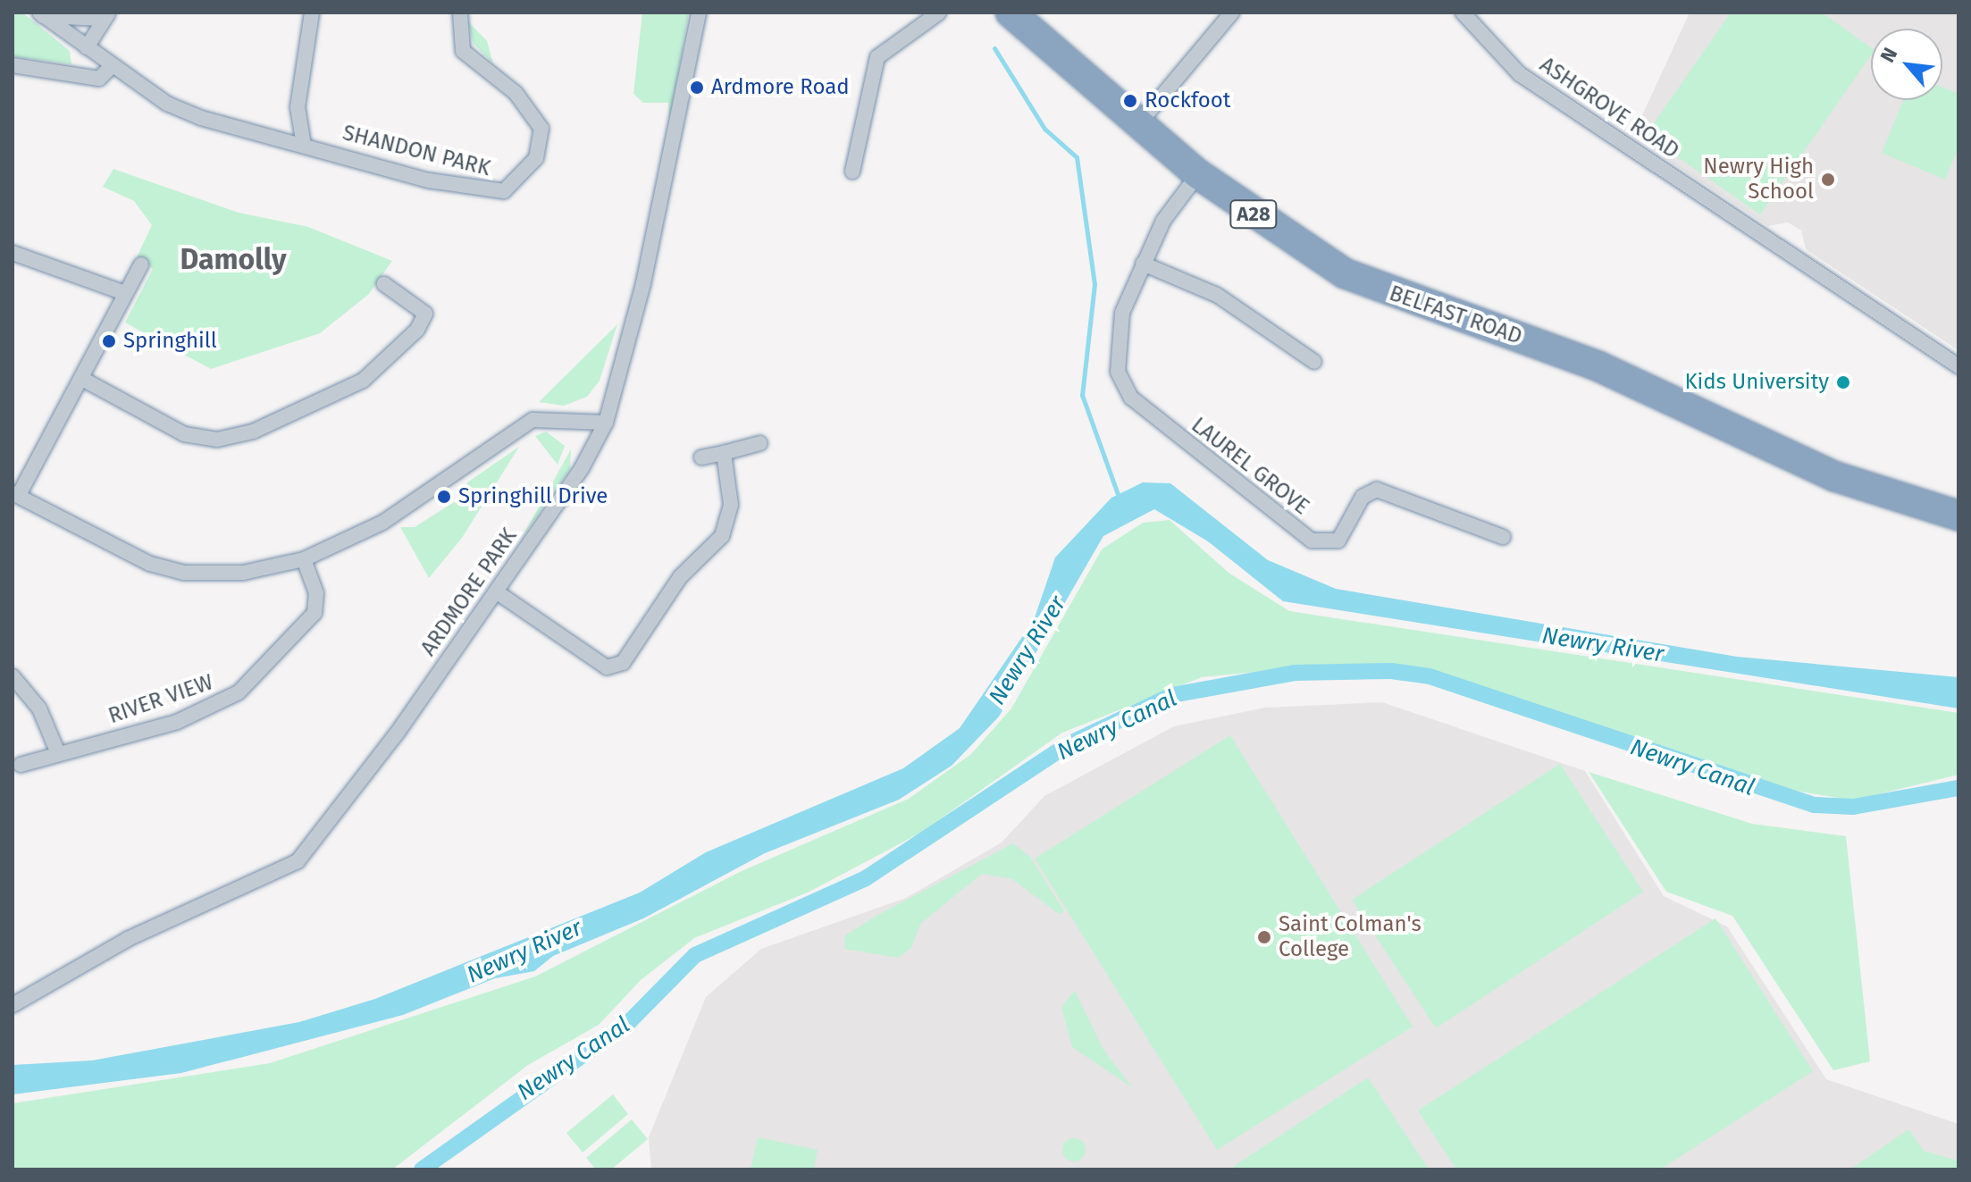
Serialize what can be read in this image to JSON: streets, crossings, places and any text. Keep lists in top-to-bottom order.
{
  "streets": {
    "highway": ["A28", "BELFAST ROAD"],
    "street": [
      "ASHGROVE ROAD",
      "SHANDON PARK",
      "LAUREL GROVE",
      "ARDMORE PARK",
      "RIVER VIEW"
    ]
  },
  "crossings": [
    ["BELFAST ROAD", "LAUREL GROVE"]
  ],
  "districts": ["Damolly"],
  "water": ["Newry River", "Newry Canal"],
  "places": [
    "Ardmore Road",
    "Rockfoot",
    "Newry High School",
    "Springhill",
    "Kids University",
    "Springhill Drive",
    "Saint Colman's College"
  ],
  "north": "top left"
}
